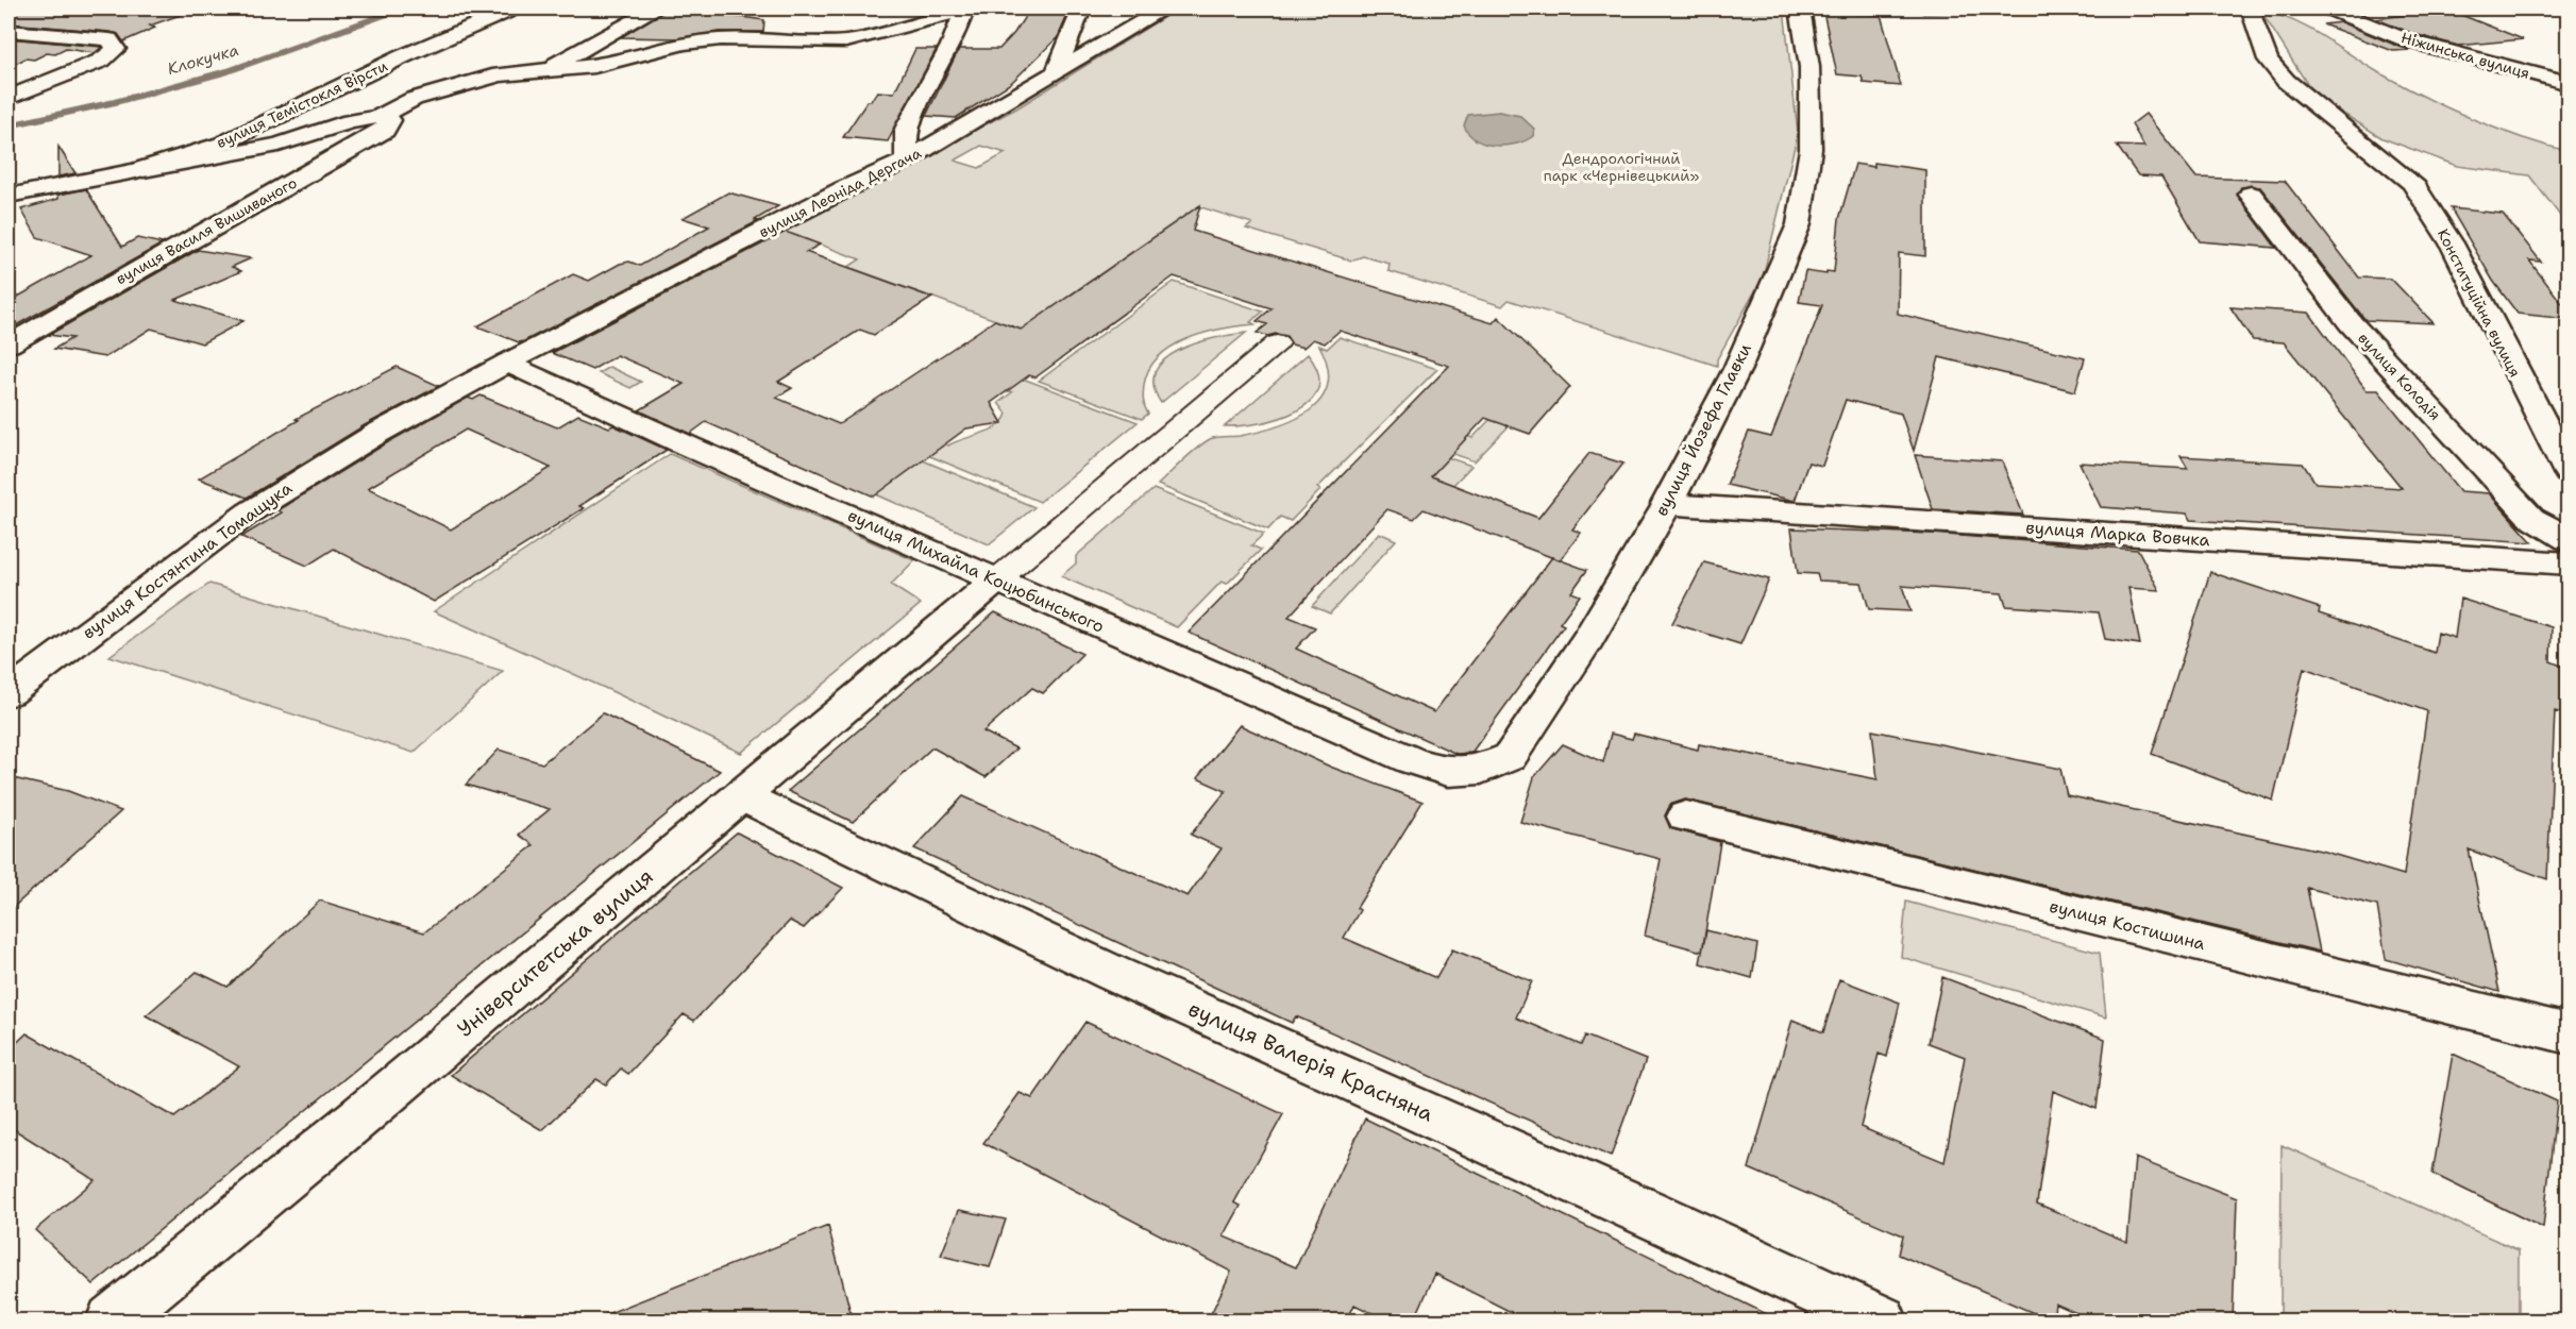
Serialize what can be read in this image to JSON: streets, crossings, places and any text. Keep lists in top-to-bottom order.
{
  "streets": {
    "street": [
      "Ніжинська вулиця",
      "вулиця Темістокля Вірсти",
      "вулиця Леоніда Дергача",
      "вулиця Василя Вишиваного",
      "Конституційна вулиця",
      "вулиця Колодія",
      "вулиця Йозефа Главки",
      "вулиця Марка Вовчка",
      "вулиця Костянтина Томащука",
      "вулиця Михайла Коцюбинського",
      "вулиця Костишина",
      "Університетська вулиця",
      "вулиця Валерія Красняна"
    ]
  },
  "crossings": [
    ["вулиця Леоніда Дергача", "вулиця Костянтина Томащука"],
    ["вулиця Леоніда Дергача", "вулиця Михайла Коцюбинського"],
    ["вулиця Йозефа Главки", "вулиця Марка Вовчка"],
    ["вулиця Йозефа Главки", "вулиця Михайла Коцюбинського"],
    ["вулиця Костянтина Томащука", "вулиця Михайла Коцюбинського"],
    ["вулиця Михайла Коцюбинського", "Університетська вулиця"],
    ["Університетська вулиця", "вулиця Валерія Красняна"]
  ],
  "water": ["Клокучка"],
  "parks": ["Дендрологічний парк «Чернівецький»"]
}
